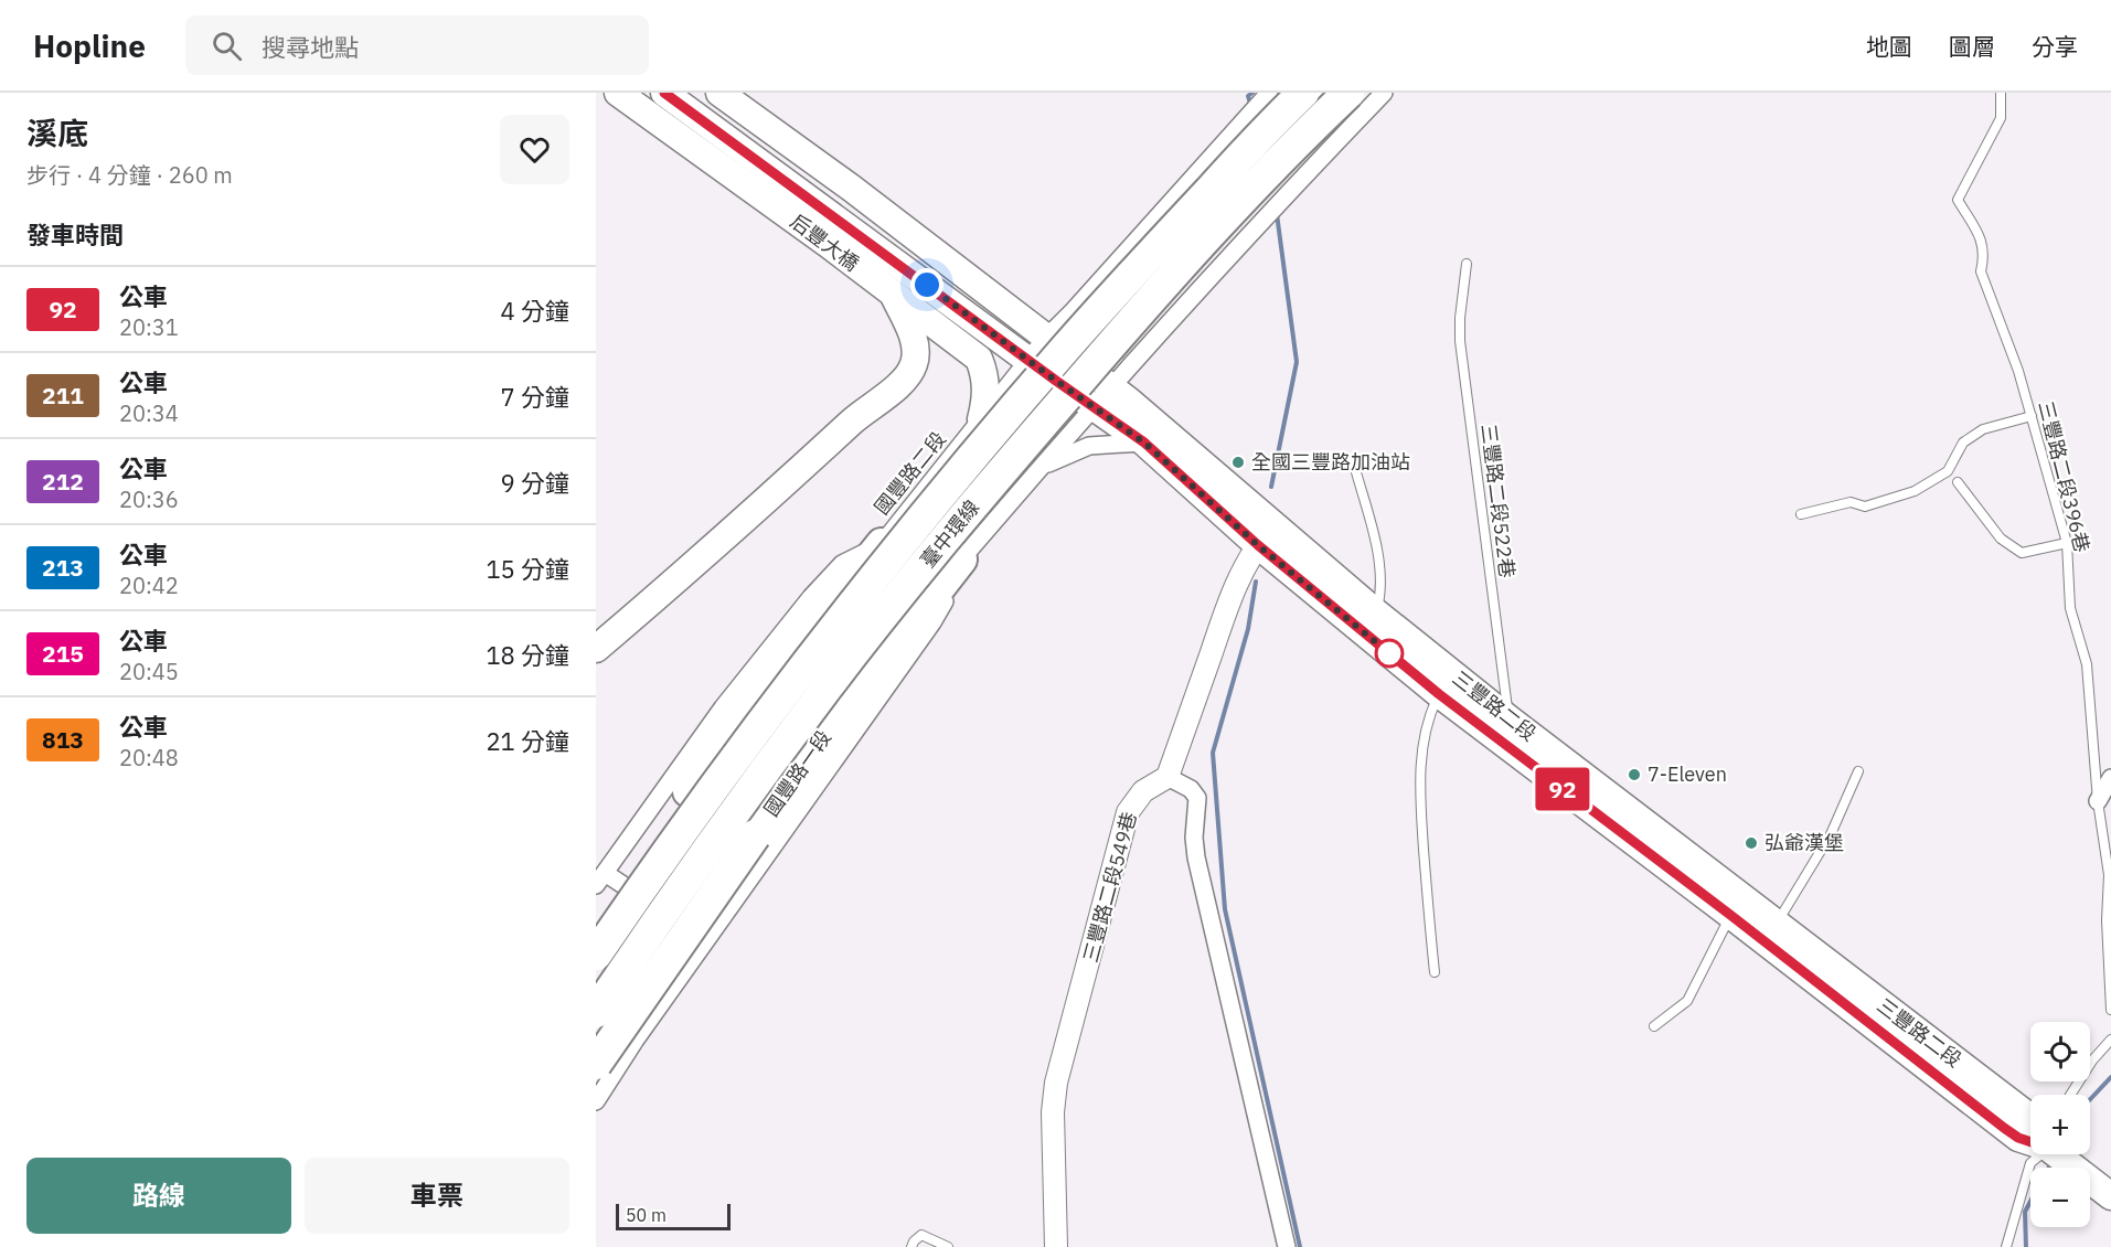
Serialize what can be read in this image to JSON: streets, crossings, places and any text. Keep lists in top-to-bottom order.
{
  "streets": {
    "highway": ["臺中環線"],
    "main road": ["后豐大橋", "三豐路二段"],
    "street": ["國豐路二段", "國豐路一段", "三豐路二段549巷"],
    "lane": ["三豐路二段396巷", "三豐路二段522巷"]
  },
  "crossings": [
    ["后豐大橋", "國豐路二段"],
    ["后豐大橋", "三豐路二段"],
    ["國豐路二段", "三豐路二段"],
    ["三豐路二段522巷", "三豐路二段"]
  ],
  "places": ["全國三豐路加油站", "7-Eleven", "弘爺漢堡"],
  "lines": ["bus line 92"],
  "scale_bar": "50 m",
  "page": {
    "header": "Hopline",
    "search": "搜尋地點",
    "nav": ["地圖", "圖層", "分享"],
    "heading": [
      ["溪底", "步行 · 4 分鐘 · 260 m"],
      "發車時間"
    ],
    "on_map": "92",
    "list": [
      {
        "mark": "92",
        "name": "公車",
        "note": "20:31",
        "value": "4 分鐘"
      },
      {
        "mark": "211",
        "name": "公車",
        "note": "20:34",
        "value": "7 分鐘"
      },
      {
        "mark": "212",
        "name": "公車",
        "note": "20:36",
        "value": "9 分鐘"
      },
      {
        "mark": "213",
        "name": "公車",
        "note": "20:42",
        "value": "15 分鐘"
      },
      {
        "mark": "215",
        "name": "公車",
        "note": "20:45",
        "value": "18 分鐘"
      },
      {
        "mark": "813",
        "name": "公車",
        "note": "20:48",
        "value": "21 分鐘"
      }
    ],
    "map_buttons": ["+", "−"],
    "buttons": ["路線", "車票"],
    "scale": "50 m"
  }
}
